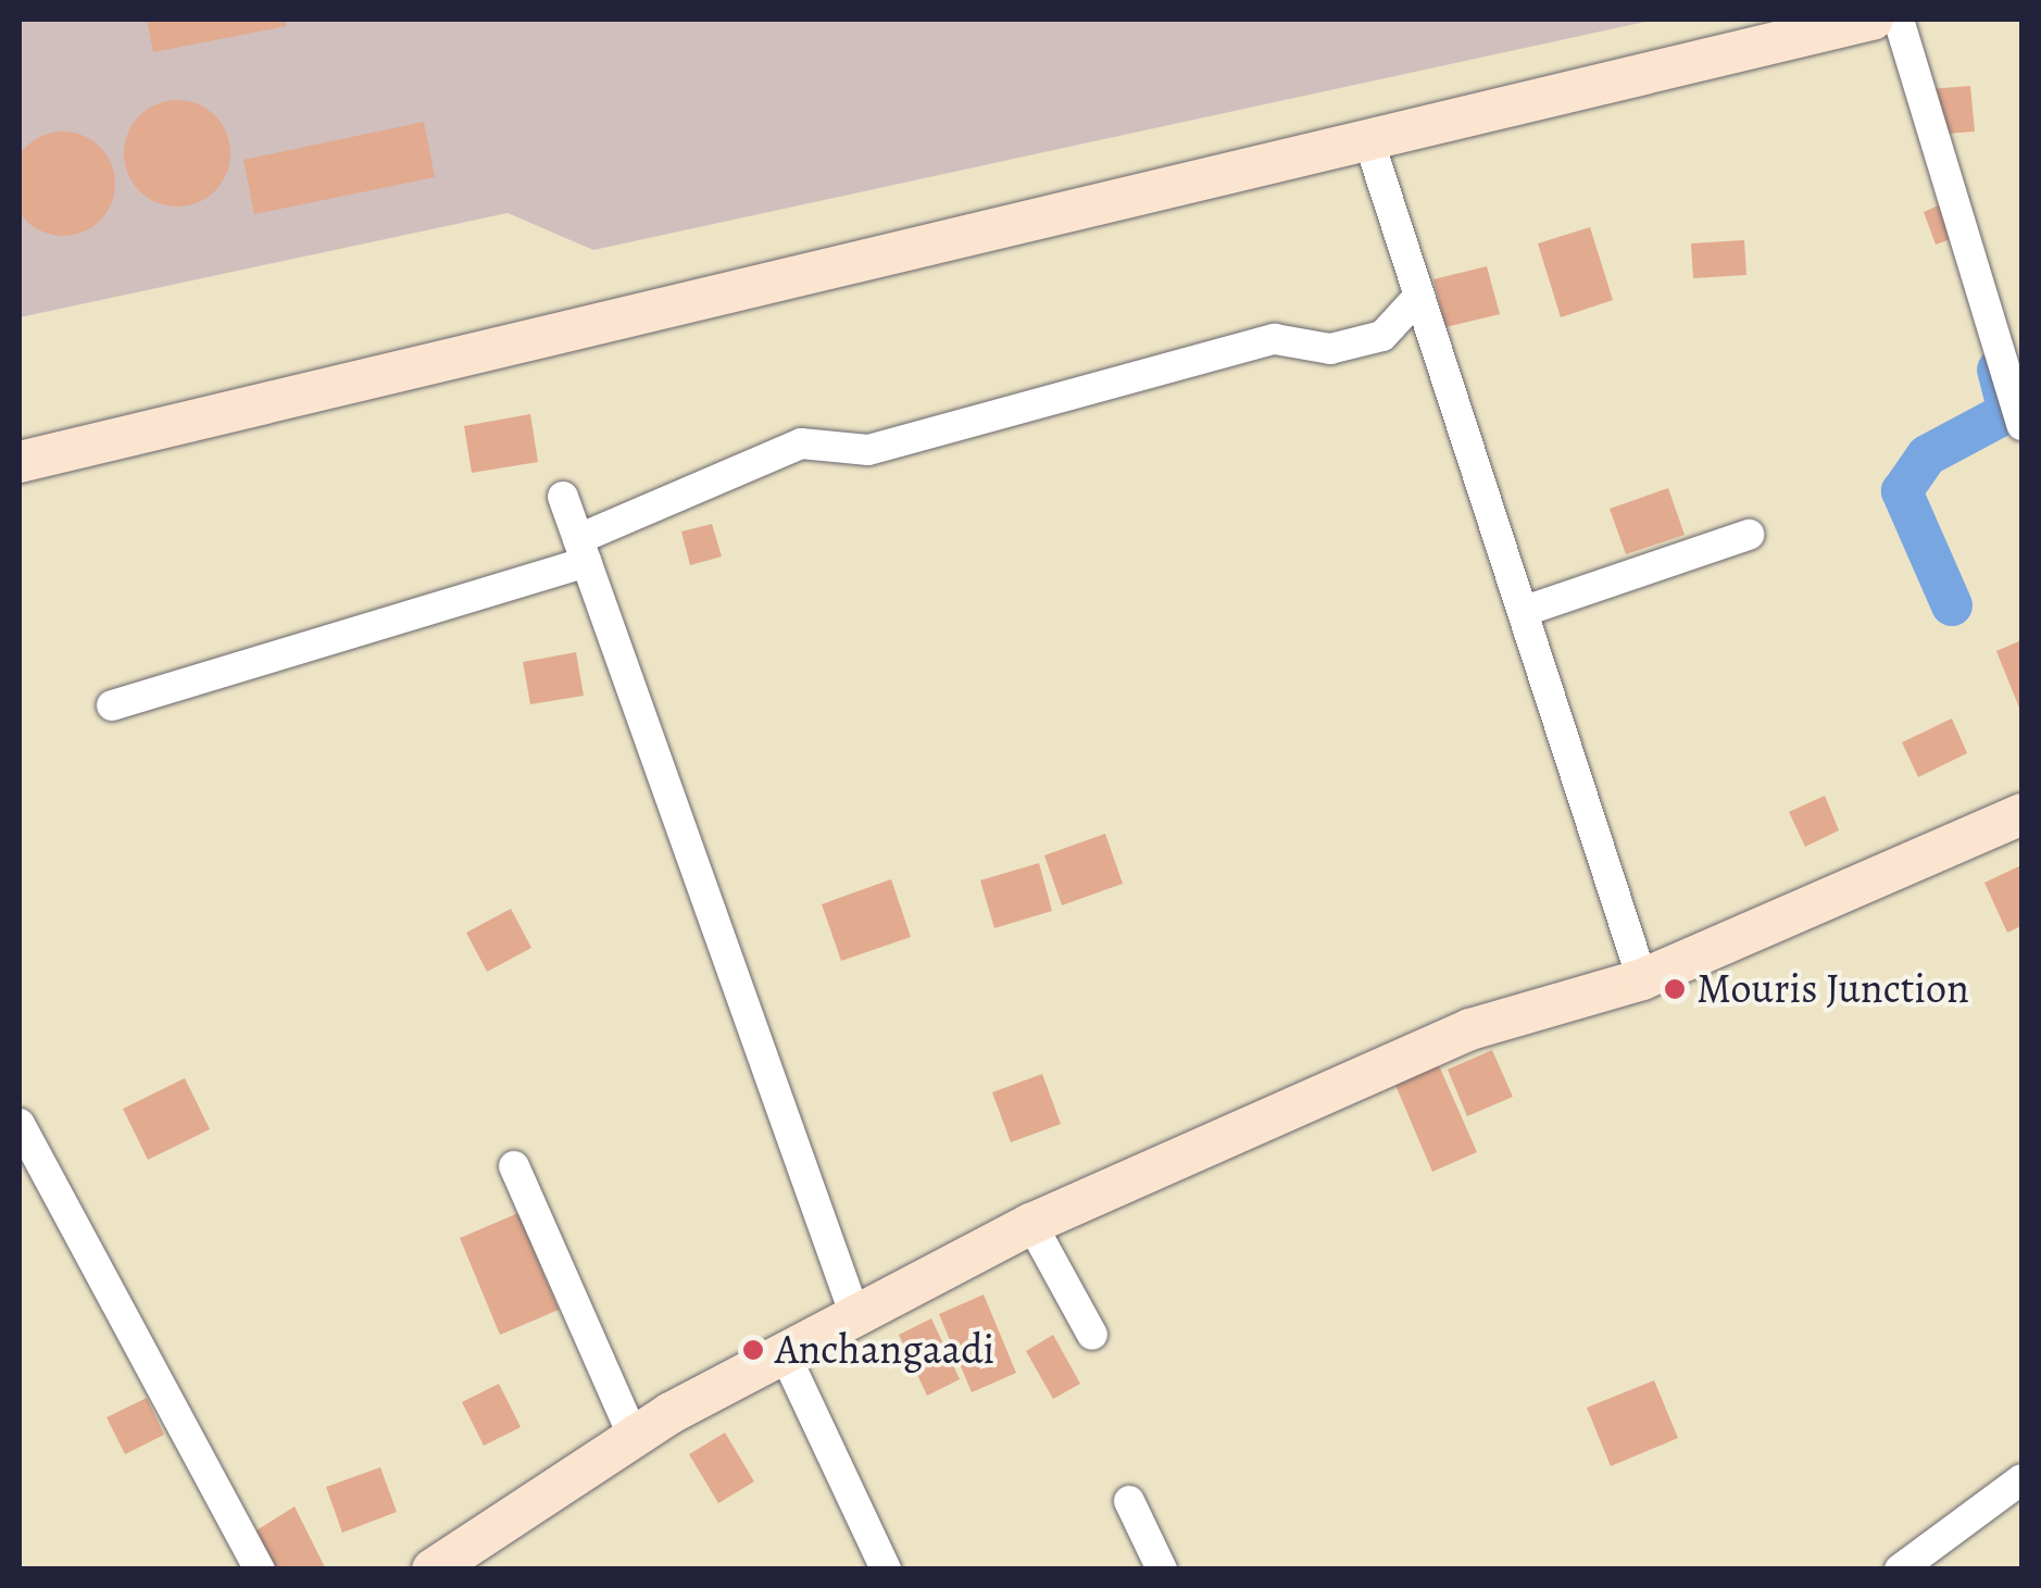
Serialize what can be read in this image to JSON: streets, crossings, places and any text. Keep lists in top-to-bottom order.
{
  "places": ["Mouris Junction", "Anchangaadi"]
}
